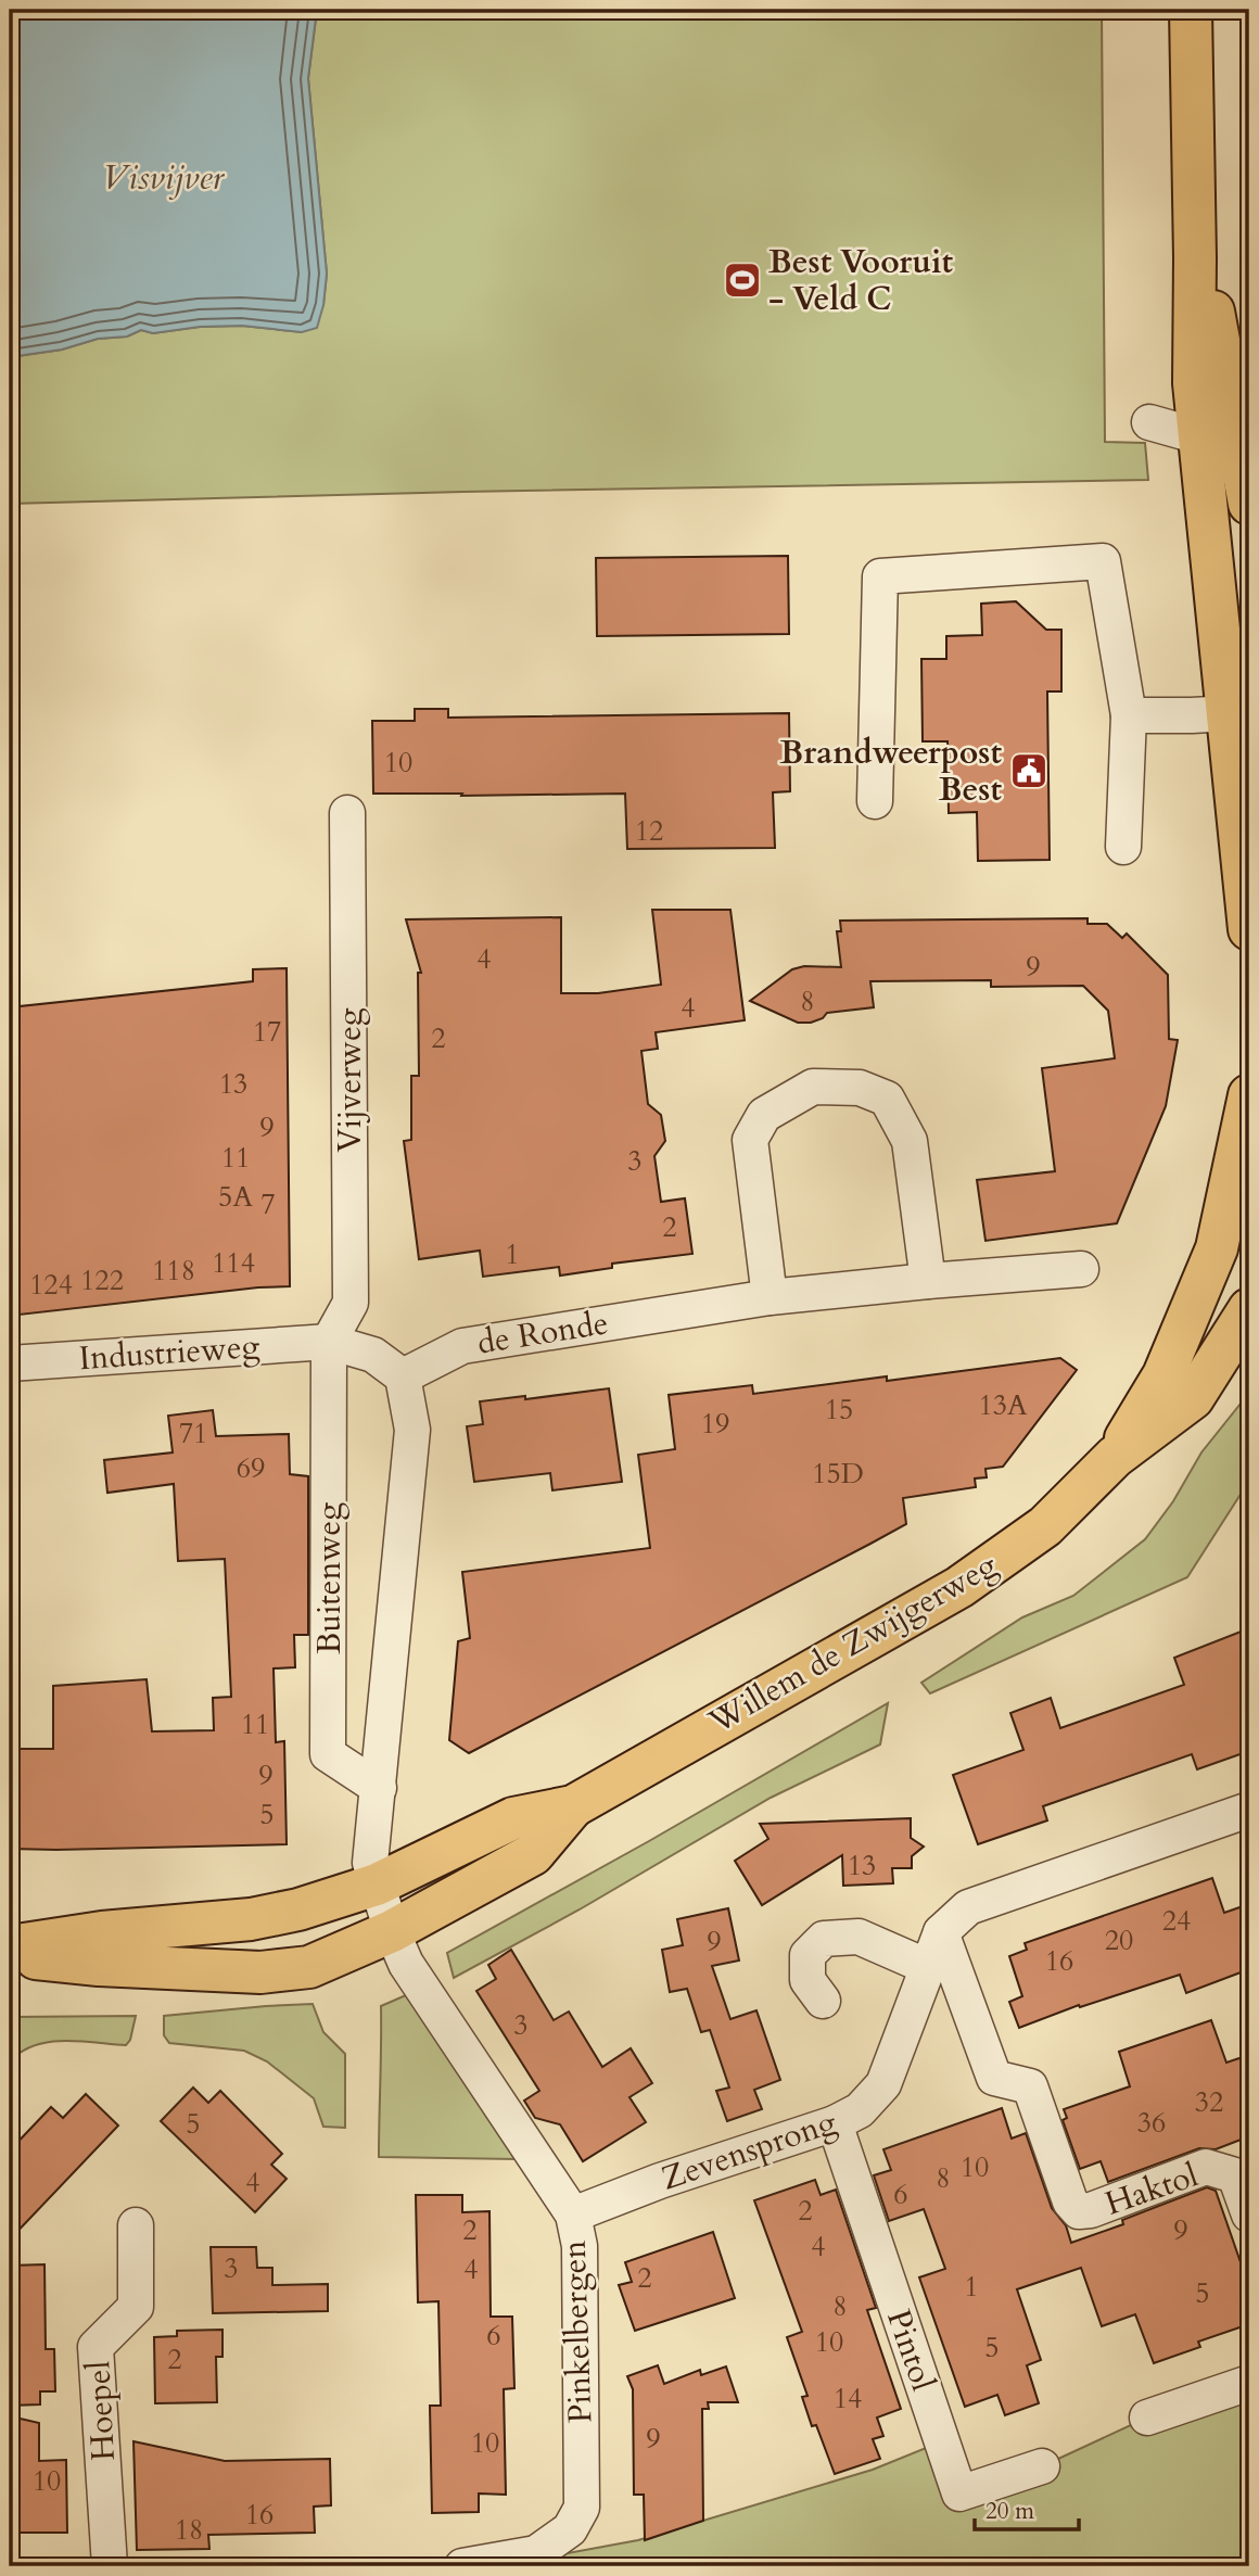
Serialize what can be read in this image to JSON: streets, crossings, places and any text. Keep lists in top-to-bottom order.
{
  "streets": {
    "main road": ["Willem de Zwijgerweg"],
    "street": [
      "Vijverweg",
      "de Ronde",
      "Industrieweg",
      "Buitenweg",
      "Zevensprong",
      "Haktol",
      "Pinkelbergen",
      "Pintol",
      "Hoepel"
    ]
  },
  "crossings": [
    ["Vijverweg", "Industrieweg"],
    ["Vijverweg", "Buitenweg"],
    ["de Ronde", "Buitenweg"],
    ["Industrieweg", "Buitenweg"],
    ["Buitenweg", "Willem de Zwijgerweg"],
    ["Buitenweg", "Pinkelbergen"],
    ["Willem de Zwijgerweg", "Pinkelbergen"],
    ["Zevensprong", "Haktol"],
    ["Zevensprong", "Pinkelbergen"],
    ["Zevensprong", "Pintol"]
  ],
  "water": ["Visvijver"],
  "places": {
    "sports": ["Best Vooruit - Veld C"],
    "public building": ["Brandweerpost Best"]
  },
  "house_numbers": [
    "10",
    "12",
    "4",
    "9",
    "8",
    "4",
    "17",
    "2",
    "13",
    "9",
    "11",
    "3",
    "5A",
    "7",
    "2",
    "1",
    "114",
    "118",
    "122",
    "124",
    "13A",
    "15",
    "19",
    "71",
    "69",
    "15D",
    "11",
    "9",
    "5",
    "13",
    "24",
    "20",
    "9",
    "16",
    "3",
    "32",
    "36",
    "5",
    "10",
    "8",
    "4",
    "6",
    "2",
    "2",
    "9",
    "4",
    "3",
    "4",
    "2",
    "1",
    "5",
    "8",
    "6",
    "10",
    "5",
    "2",
    "14",
    "9",
    "10",
    "10",
    "16",
    "18"
  ],
  "scale_bar": "20 m"
}
